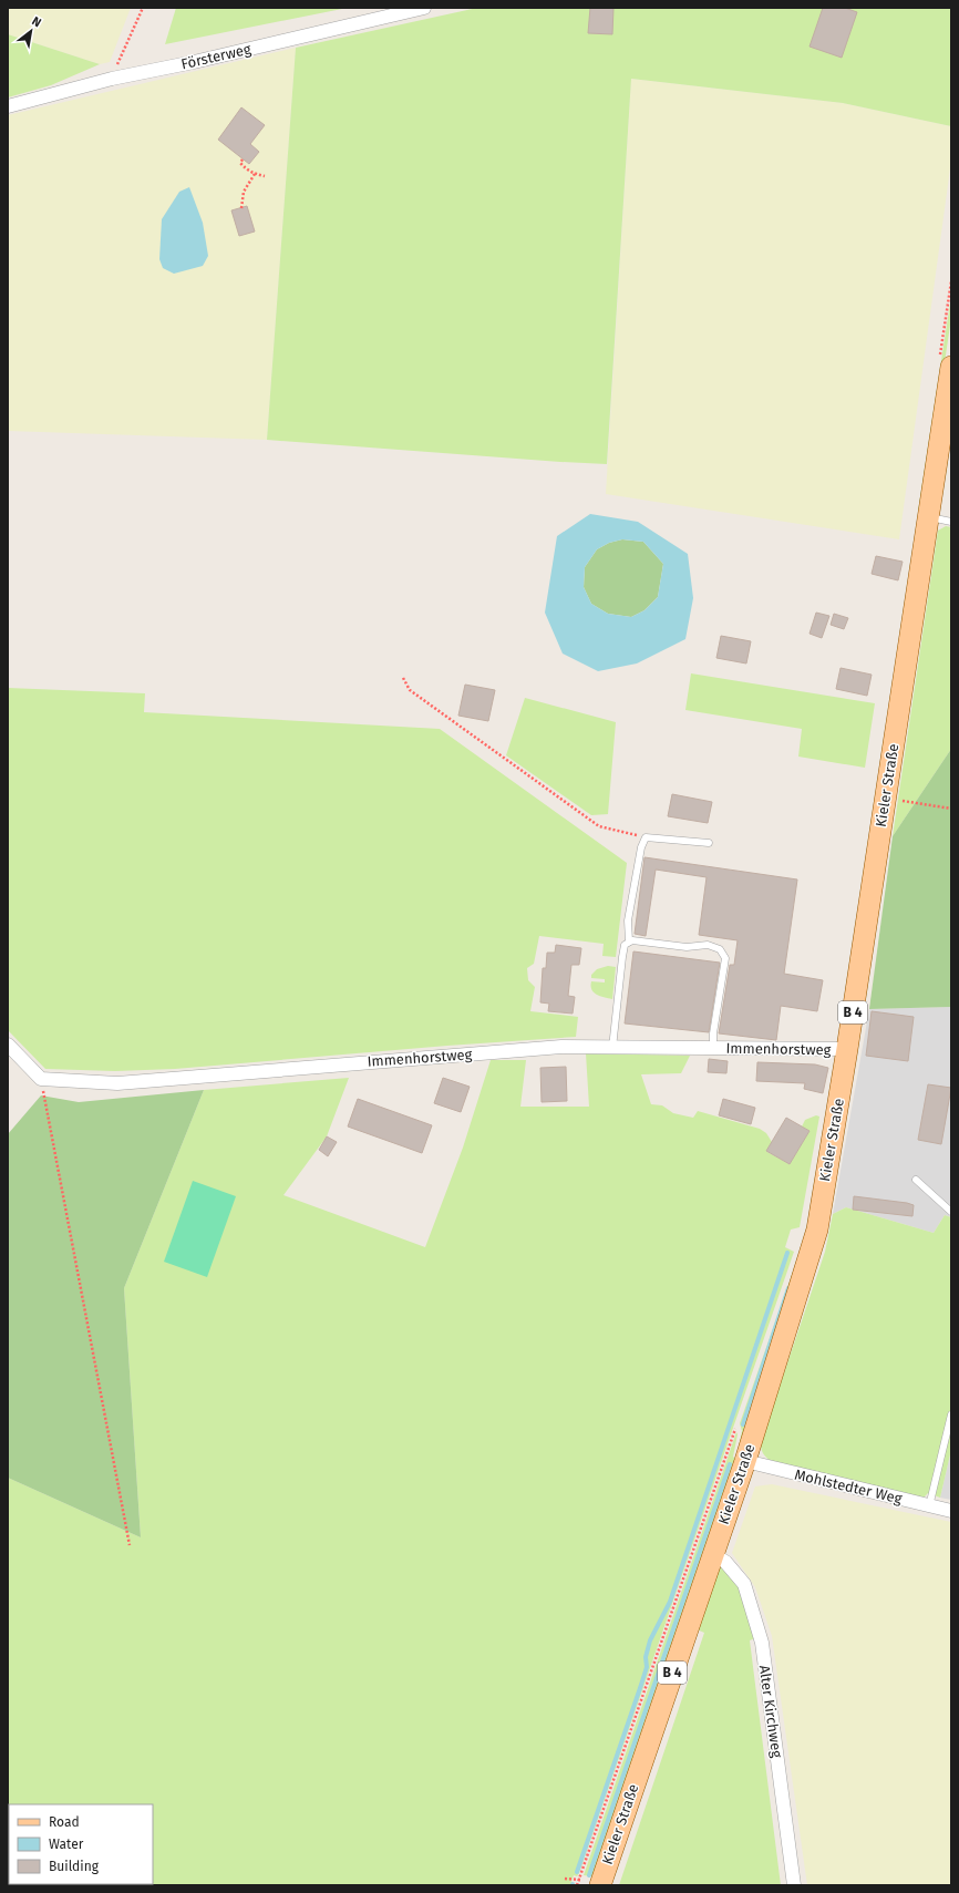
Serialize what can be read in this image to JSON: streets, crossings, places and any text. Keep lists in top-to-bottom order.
{
  "streets": {
    "main road": ["Kieler Straße", "B 4"],
    "street": [
      "Försterweg",
      "Immenhorstweg",
      "Mohlstedter Weg",
      "Alter Kirchweg"
    ]
  },
  "crossings": [
    ["Kieler Straße", "Immenhorstweg"],
    ["Kieler Straße", "Mohlstedter Weg"],
    ["Kieler Straße", "Alter Kirchweg"]
  ],
  "legend": ["Road", "Water", "Building"],
  "north": "top right"
}
